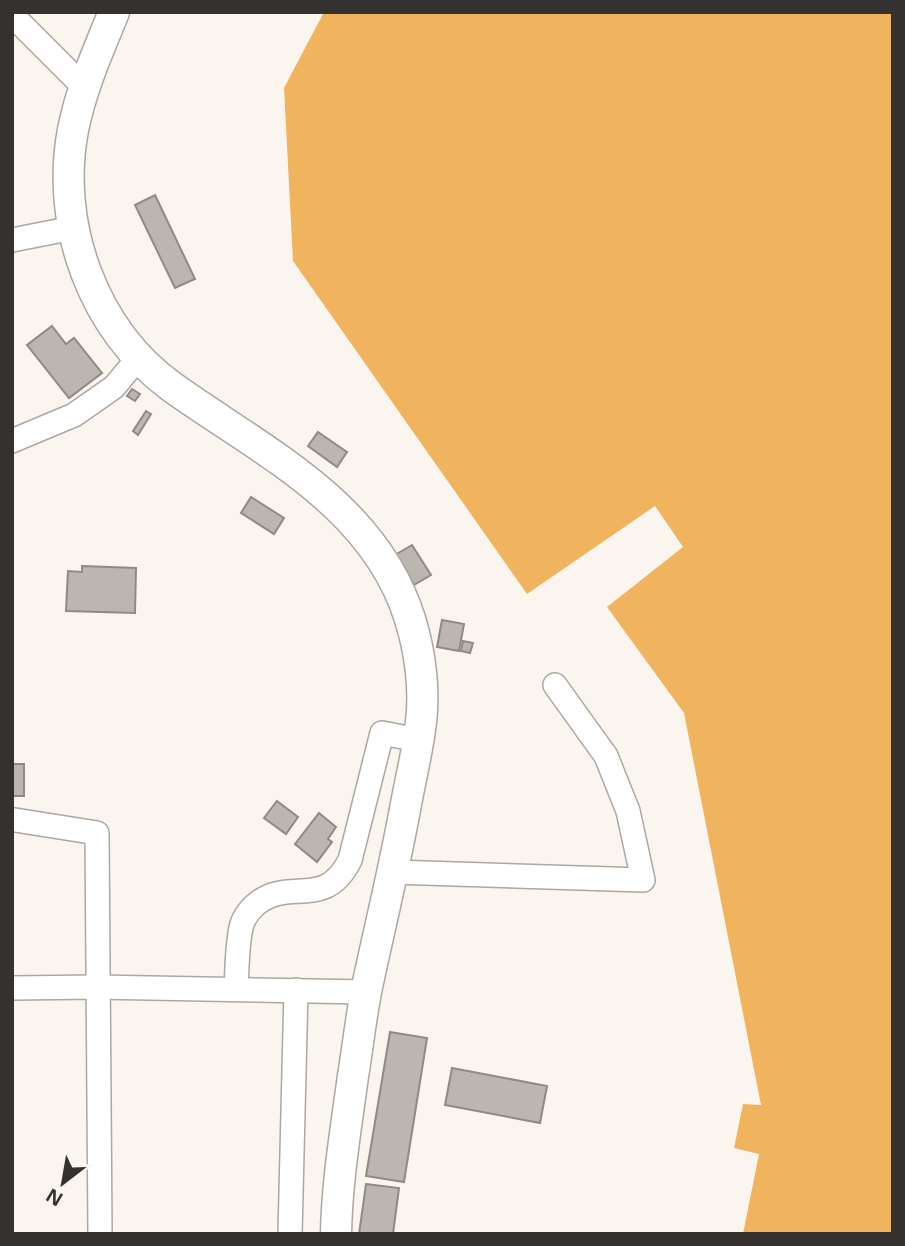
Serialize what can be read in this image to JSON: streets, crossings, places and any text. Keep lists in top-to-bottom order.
{
  "north": "bottom left"
}
